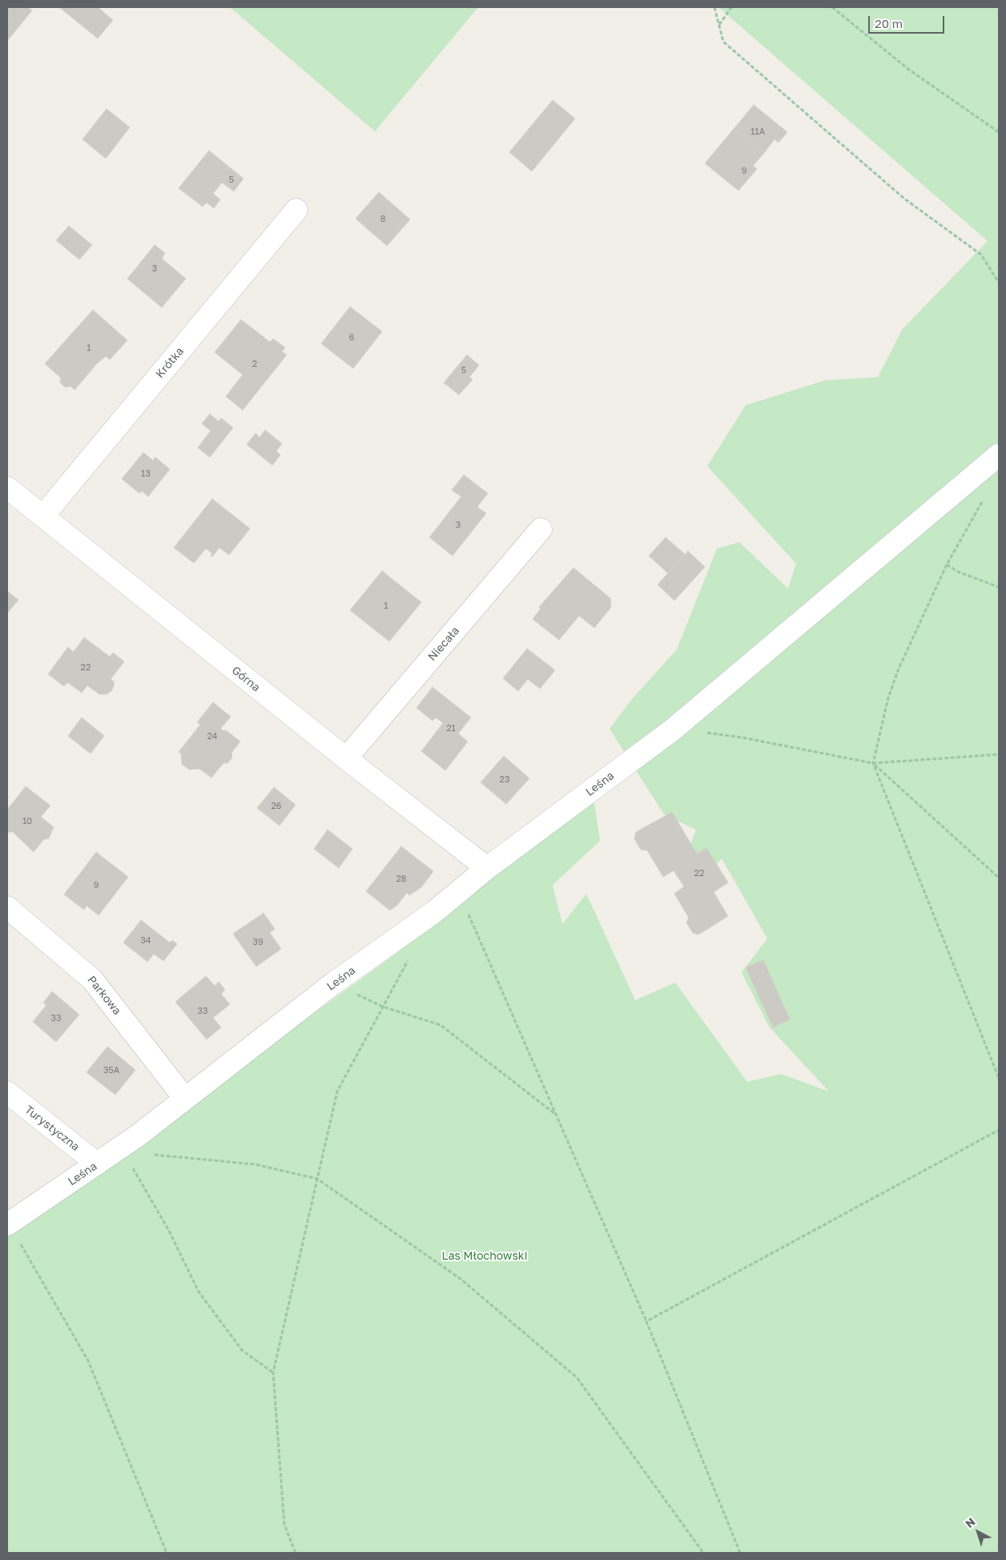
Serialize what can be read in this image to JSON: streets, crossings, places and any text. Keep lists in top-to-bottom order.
{
  "streets": {
    "street": [
      "Krótka",
      "Niecała",
      "Górna",
      "Leśna",
      "Parkowa",
      "Turystyczna"
    ]
  },
  "crossings": [
    ["Krótka", "Górna"],
    ["Niecała", "Górna"],
    ["Górna", "Leśna"],
    ["Leśna", "Parkowa"],
    ["Leśna", "Turystyczna"]
  ],
  "parks": ["Las Młochowski"],
  "house_numbers": [
    "11A",
    "9",
    "5",
    "8",
    "3",
    "6",
    "1",
    "2",
    "5",
    "13",
    "3",
    "1",
    "22",
    "21",
    "24",
    "23",
    "26",
    "10",
    "22",
    "28",
    "9",
    "34",
    "39",
    "33",
    "33",
    "35A"
  ],
  "scale_bar": "20 m",
  "north": "top left"
}
